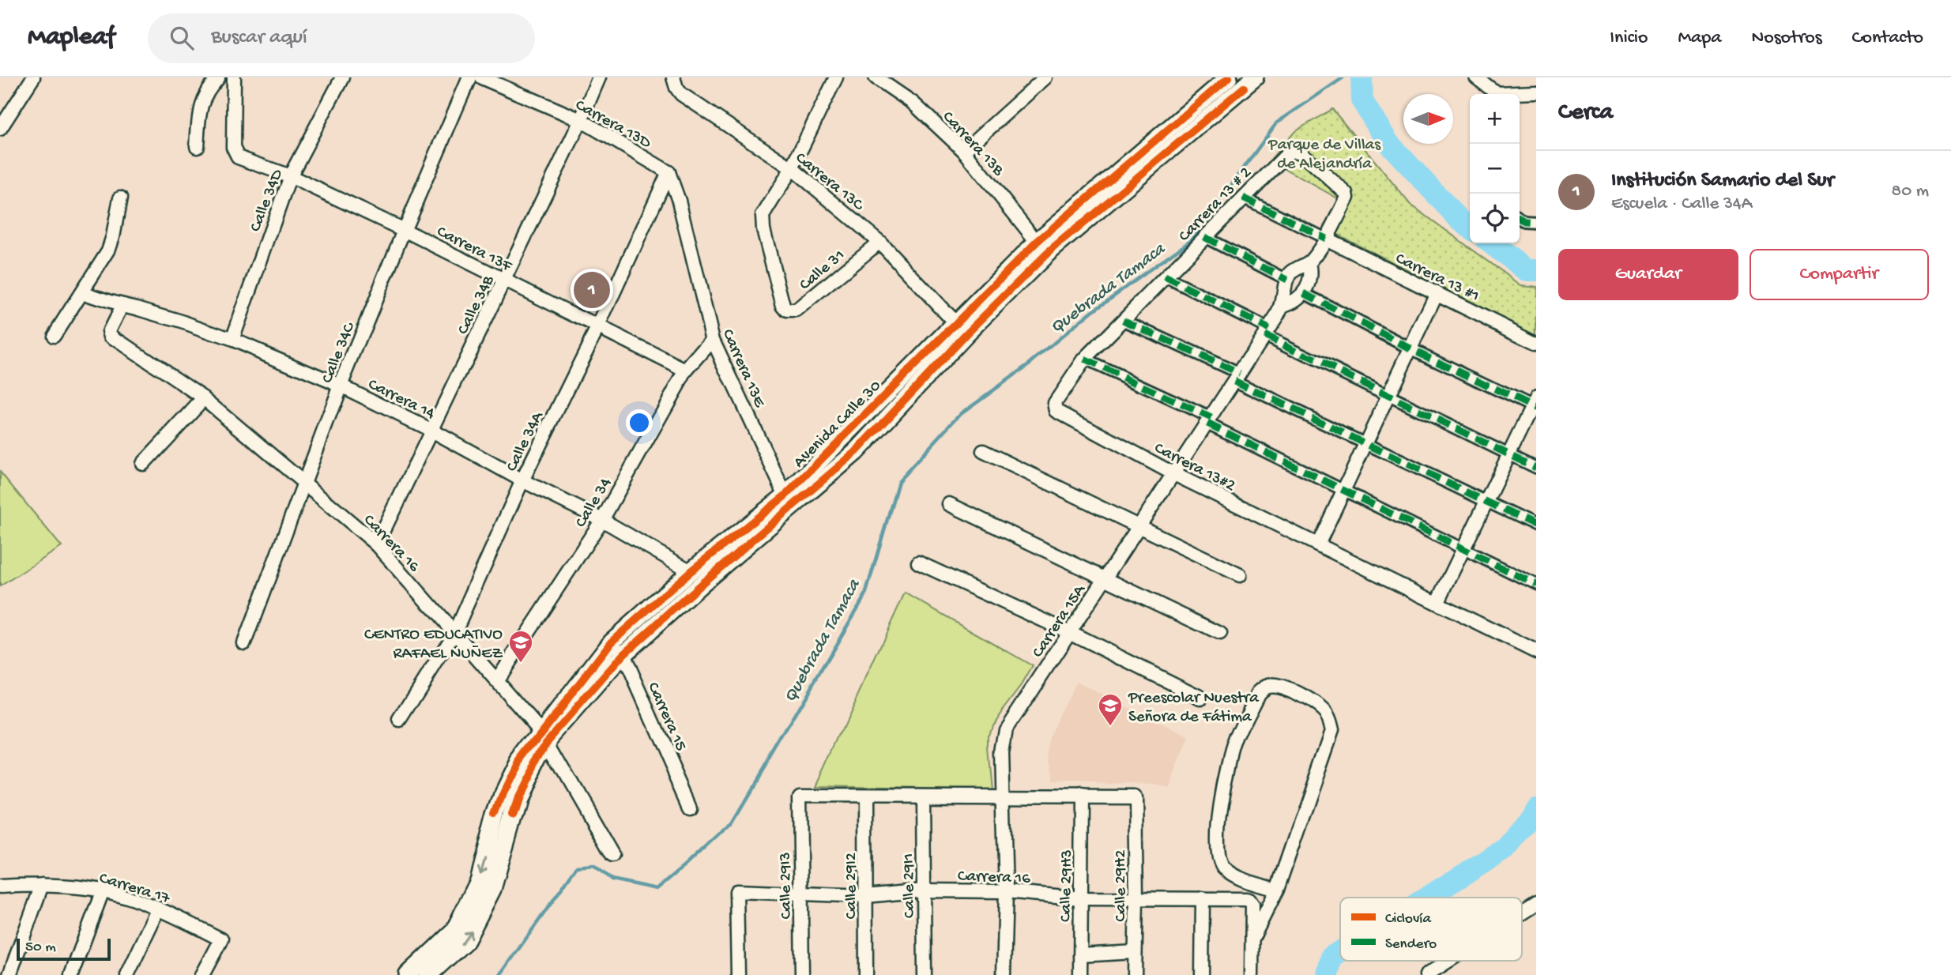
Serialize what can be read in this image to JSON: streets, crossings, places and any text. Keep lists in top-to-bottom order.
{
  "streets": {
    "main road": ["Avenida Calle 30"],
    "street": [
      "Carrera 13D",
      "Carrera 13B",
      "Carrera 13C",
      "Calle 34D",
      "Carrera 13 # 2",
      "Carrera 13F",
      "Calle 31",
      "Carrera 13 #1",
      "Calle 34B",
      "Calle 34C",
      "Carrera 13E",
      "Carrera 14",
      "Calle 34A",
      "Carrera 13#2",
      "Calle 34",
      "Carrera 16",
      "Carrera 15A",
      "Carrera 15",
      "Calle 29I3",
      "Calle 29I2",
      "Calle 29I1",
      "Calle 29H3",
      "Calle 29H2",
      "Carrera 17"
    ]
  },
  "crossings": [
    ["Carrera 13D", "Calle 34B"],
    ["Carrera 13D", "Carrera 13E"],
    ["Carrera 13D", "Calle 34A"],
    ["Carrera 13B", "Avenida Calle 30"],
    ["Carrera 13C", "Calle 31"],
    ["Carrera 13C", "Avenida Calle 30"],
    ["Calle 34D", "Carrera 13F"],
    ["Calle 34D", "Carrera 14"],
    ["Carrera 13 # 2", "Carrera 13 #1"],
    ["Carrera 13 # 2", "Carrera 13#2"],
    ["Carrera 13F", "Calle 34B"],
    ["Carrera 13F", "Calle 34C"],
    ["Carrera 13F", "Calle 34A"],
    ["Carrera 13F", "Calle 34"],
    ["Calle 34B", "Carrera 14"],
    ["Calle 34B", "Carrera 16"],
    ["Calle 34C", "Carrera 14"],
    ["Calle 34C", "Carrera 16"],
    ["Carrera 13E", "Avenida Calle 30"],
    ["Carrera 13E", "Calle 34A"],
    ["Carrera 13E", "Calle 34"],
    ["Carrera 14", "Avenida Calle 30"],
    ["Carrera 14", "Calle 34A"],
    ["Carrera 14", "Calle 34"],
    ["Carrera 14", "Carrera 16"],
    ["Avenida Calle 30", "Carrera 16"],
    ["Avenida Calle 30", "Carrera 15"],
    ["Calle 34A", "Carrera 16"],
    ["Carrera 13#2", "Carrera 15A"],
    ["Calle 34", "Carrera 16"],
    ["Carrera 16", "Carrera 15A"],
    ["Carrera 16", "Calle 29I3"],
    ["Carrera 16", "Calle 29I2"],
    ["Carrera 16", "Calle 29I1"],
    ["Carrera 16", "Calle 29H3"],
    ["Carrera 16", "Calle 29H2"],
    ["Calle 29I3", "Calle 29I2"],
    ["Calle 29H3", "Calle 29H2"]
  ],
  "water": ["Quebrada Tamaca"],
  "parks": ["Parque de Villas de Alejandría"],
  "places": {
    "school or university": ["CENTRO EDUCATIVO RAFAEL NUÑEZ", "Preescolar Nuestra Señora de Fátima"]
  },
  "legend": ["Ciclovía", "Sendero"],
  "scale_bar": "50 m",
  "north": "right",
  "page": {
    "header": "Mapleaf",
    "search": "Buscar aquí",
    "nav": [
      "Inicio",
      "Mapa",
      "Nosotros",
      "Contacto"
    ],
    "heading": "Cerca",
    "map_buttons": ["+", "−"],
    "list": [
      {
        "mark": "1",
        "name": "Institución Samario del Sur",
        "note": "Escuela · Calle 34A",
        "value": "80 m"
      }
    ],
    "buttons": ["Guardar", "Compartir"],
    "pins": "1",
    "scale": "50 m"
  }
}
